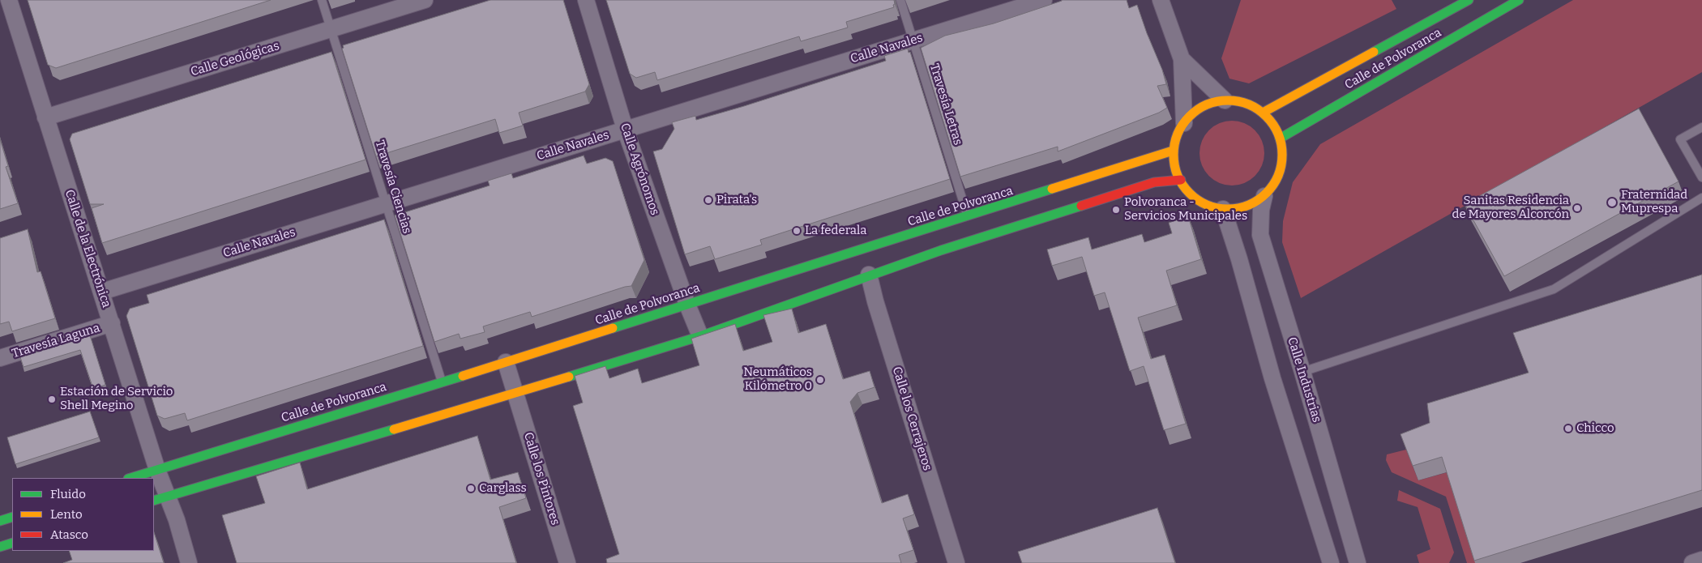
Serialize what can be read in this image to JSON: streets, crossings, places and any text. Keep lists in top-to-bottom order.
{
  "streets": {
    "street": [
      "Calle Navales",
      "Calle Geológicas",
      "Calle de Polvoranca",
      "Calle Agrónomos",
      "Calle de la Electrónica",
      "Travesía Laguna",
      "Calle Industrias",
      "Calle los Cerrajeros",
      "Calle los Pintores"
    ],
    "lane": ["Travesía Letras", "Travesía Ciencias"]
  },
  "crossings": [
    ["Calle Navales", "Travesía Letras"],
    ["Calle Navales", "Calle Agrónomos"],
    ["Calle Navales", "Travesía Ciencias"],
    ["Calle Navales", "Calle de la Electrónica"],
    ["Calle Geológicas", "Travesía Ciencias"],
    ["Calle Geológicas", "Calle de la Electrónica"],
    ["Calle de Polvoranca", "Travesía Letras"],
    ["Calle de Polvoranca", "Calle Agrónomos"],
    ["Calle de Polvoranca", "Travesía Ciencias"],
    ["Calle de Polvoranca", "Calle de la Electrónica"],
    ["Calle de Polvoranca", "Calle Industrias"],
    ["Calle de Polvoranca", "Calle los Pintores"],
    ["Calle de la Electrónica", "Travesía Laguna"]
  ],
  "places": [
    "Pirata's",
    "Fraternidad Muprespa",
    "Sanitas Residencia de Mayores Alcorcón",
    "Polvoranca - Servicios Municipales",
    "La federala",
    "Neumáticos Kilómetro 0",
    "Estación de Servicio Shell Megino",
    "Chicco",
    "Carglass"
  ],
  "legend": ["Fluido", "Lento", "Atasco"]
}
